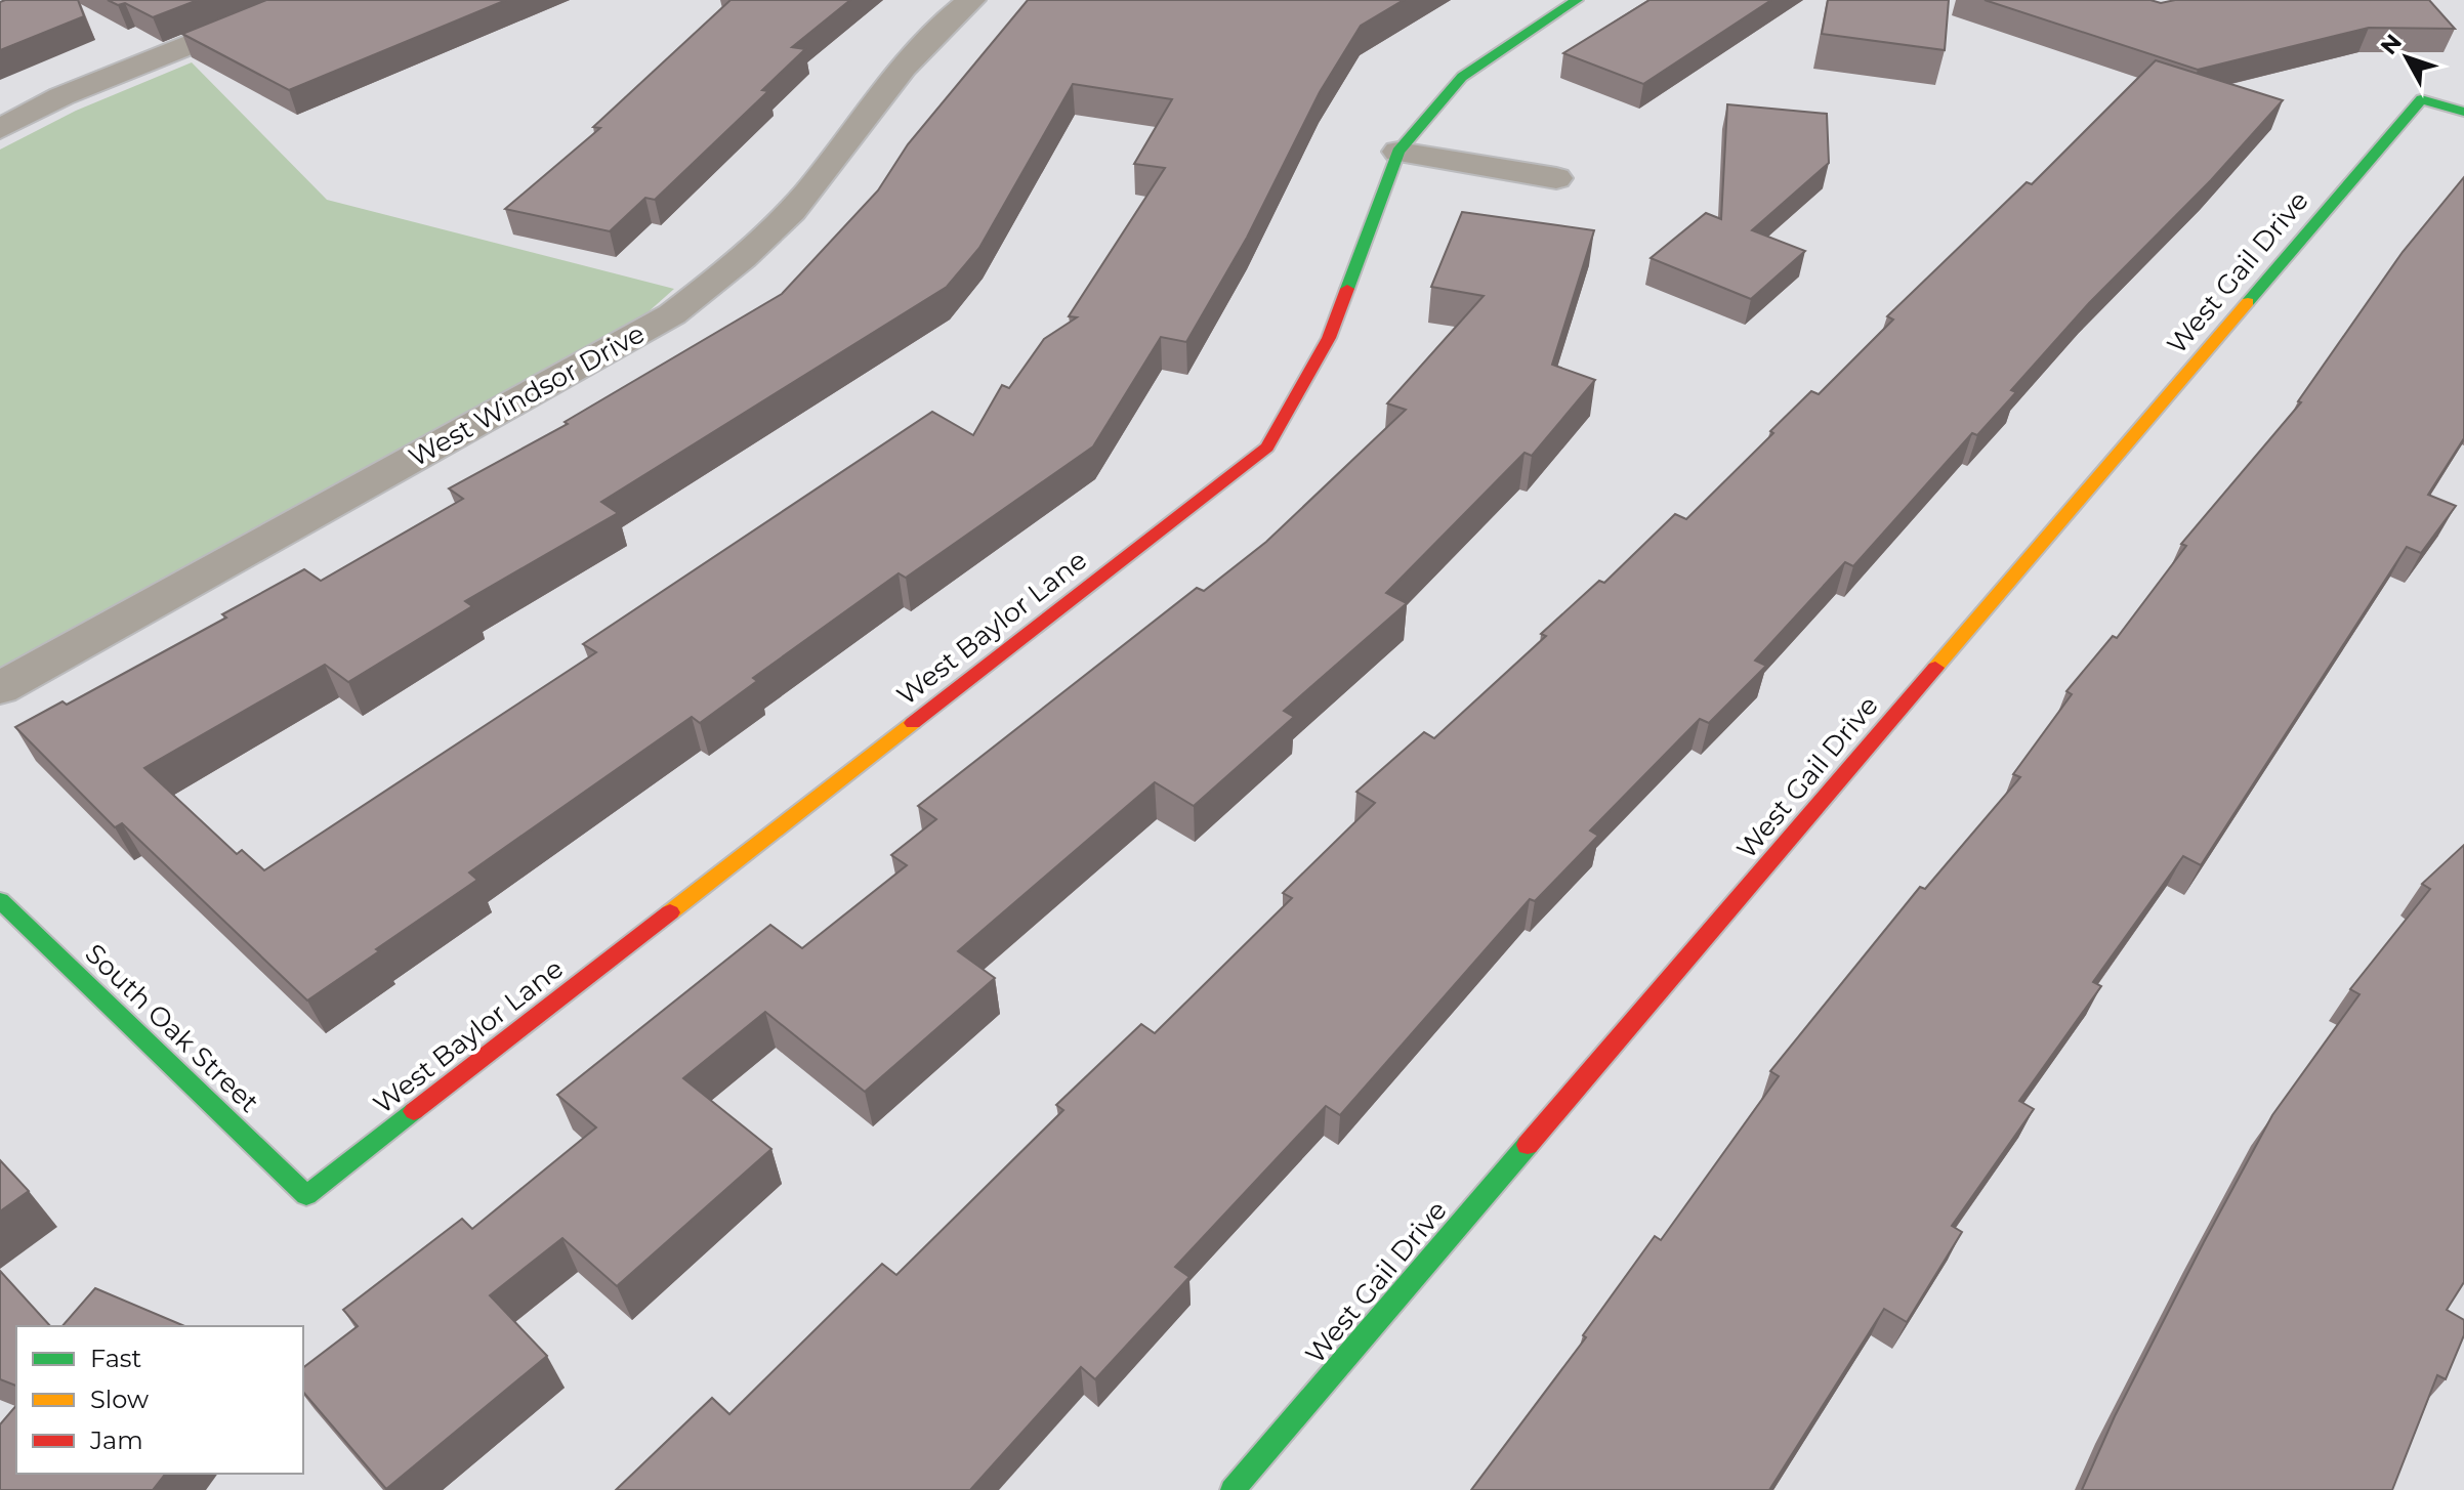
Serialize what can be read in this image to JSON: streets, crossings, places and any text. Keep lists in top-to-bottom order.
{
  "streets": {
    "street": [
      "West Gail Drive",
      "West Windsor Drive",
      "West Baylor Lane",
      "South Oak Street"
    ]
  },
  "crossings": [
    ["West Baylor Lane", "South Oak Street"]
  ],
  "legend": ["Fast", "Slow", "Jam"],
  "north": "top left"
}
